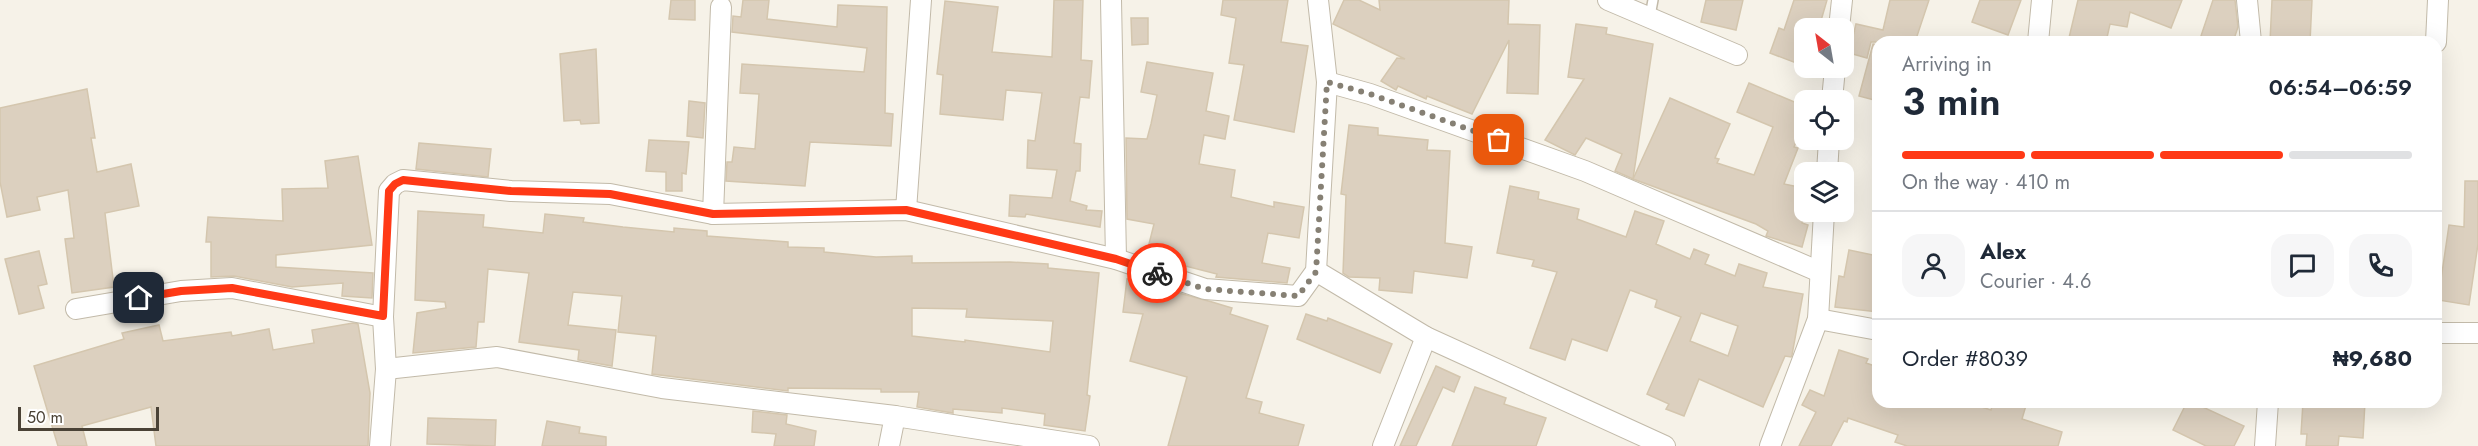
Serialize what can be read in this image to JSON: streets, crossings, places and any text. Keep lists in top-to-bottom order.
{
  "scale_bar": "50 m",
  "north": "top left",
  "page": {
    "heading": ["3 min", "Arriving in", "06:54–06:59"],
    "panel": [
      "Alex",
      "Courier · 4.6",
      "Order #8039",
      "₦9,680"
    ],
    "bar": "On the way · 410 m",
    "scale": "50 m"
  }
}
